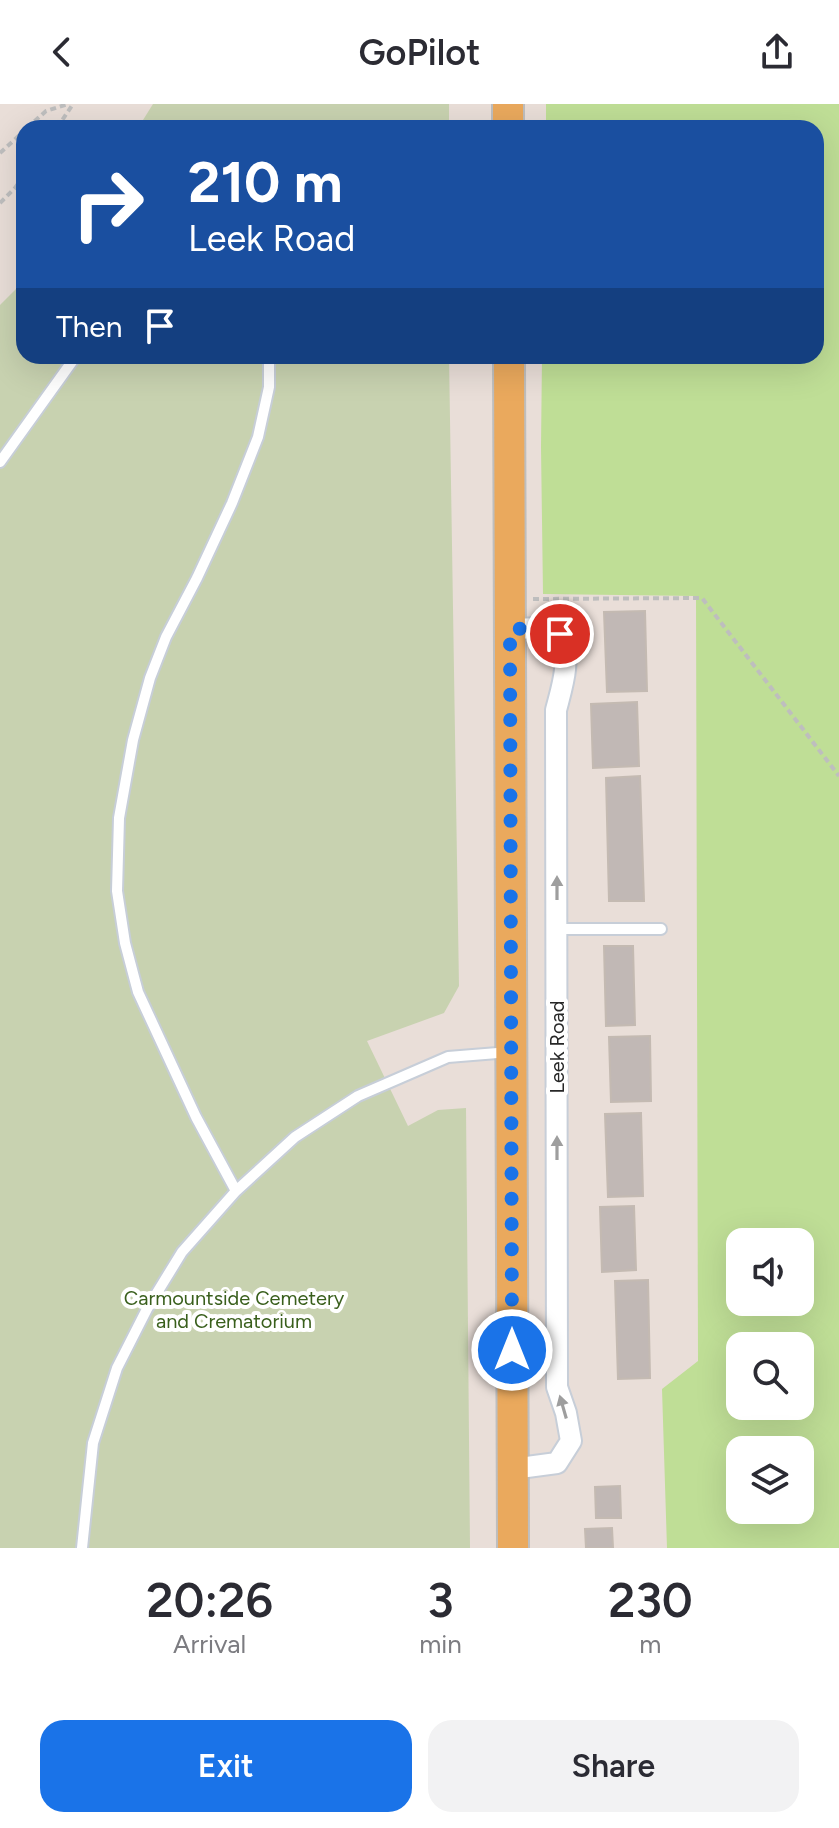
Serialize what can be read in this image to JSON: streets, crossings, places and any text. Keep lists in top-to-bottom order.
{
  "streets": {
    "street": ["Leek Road"]
  },
  "one_way": ["Leek Road"],
  "parks": ["Carmountside Cemetery and Crematorium"],
  "page": {
    "header": "GoPilot",
    "turn": ["210 m", "Leek Road"],
    "then": "Then",
    "eta": [
      "20:26",
      "Arrival",
      "3",
      "min",
      "230",
      "m"
    ],
    "buttons": ["Exit", "Share"]
  }
}
